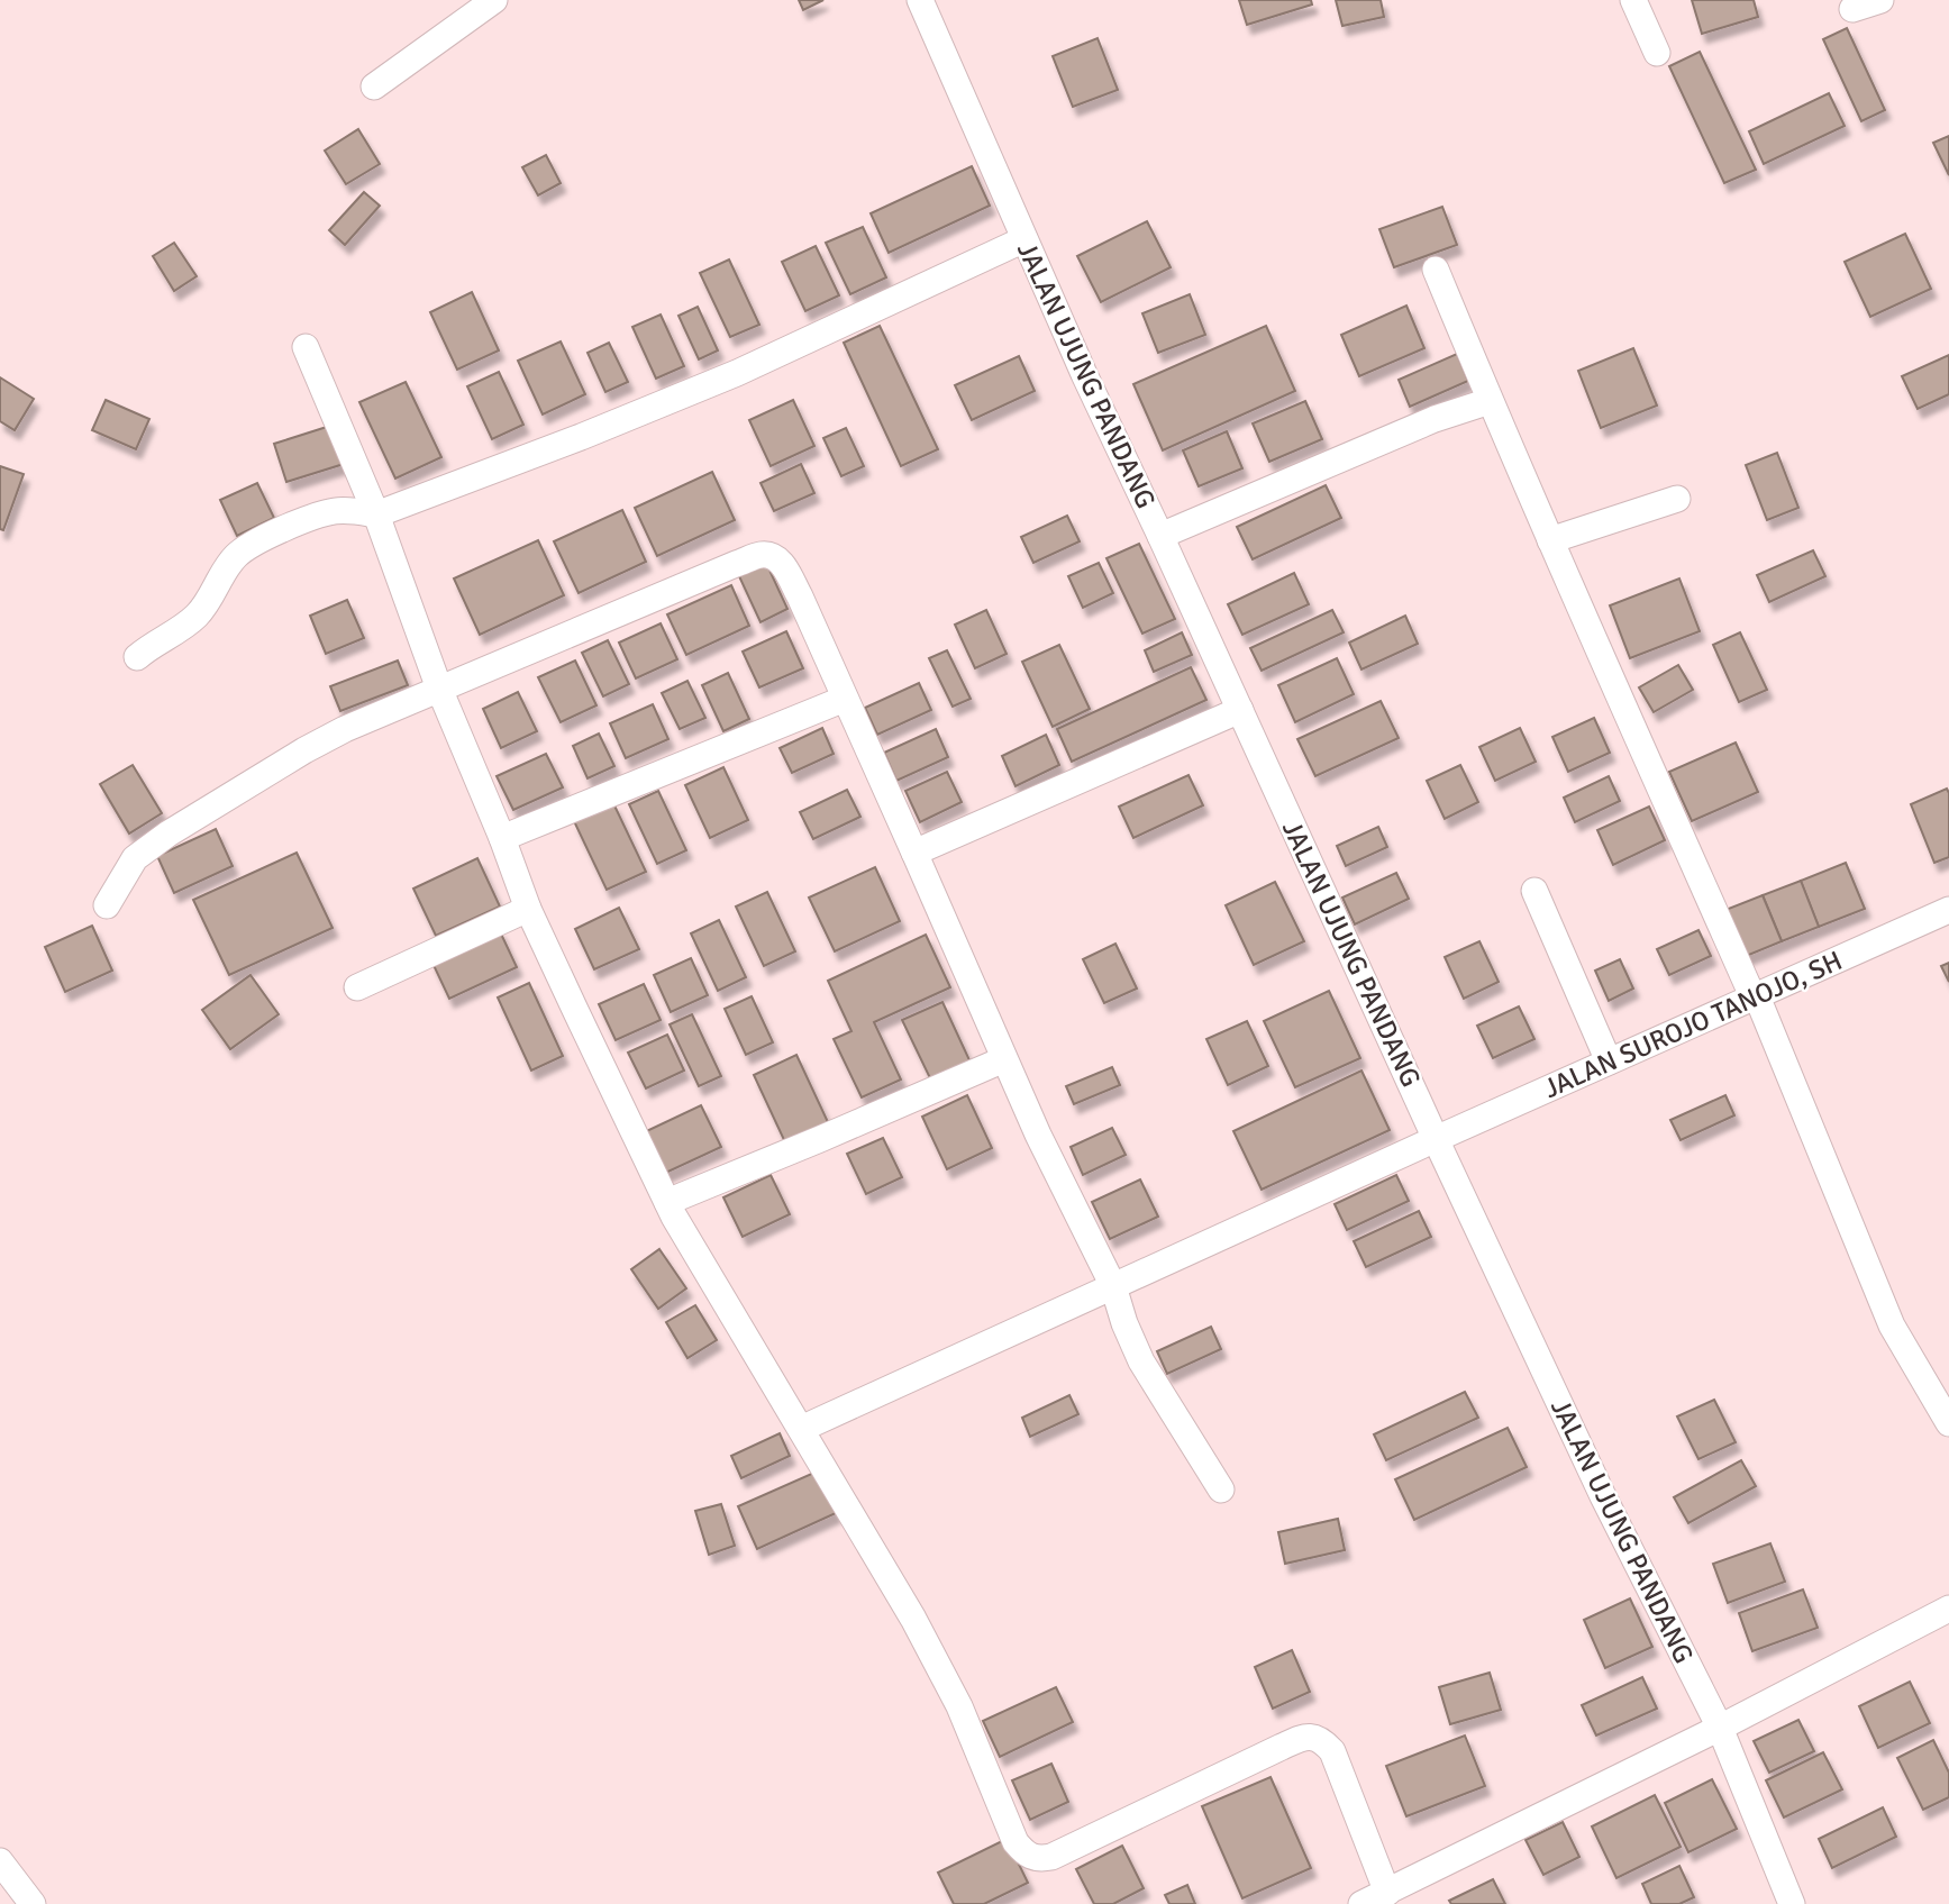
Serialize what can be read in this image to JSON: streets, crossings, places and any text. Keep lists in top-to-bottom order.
{
  "streets": {
    "street": ["JALAN UJUNG PANDANG", "JALAN SUROJO TANOJO, SH"]
  },
  "crossings": [
    ["JALAN UJUNG PANDANG", "JALAN SUROJO TANOJO, SH"]
  ]
}
